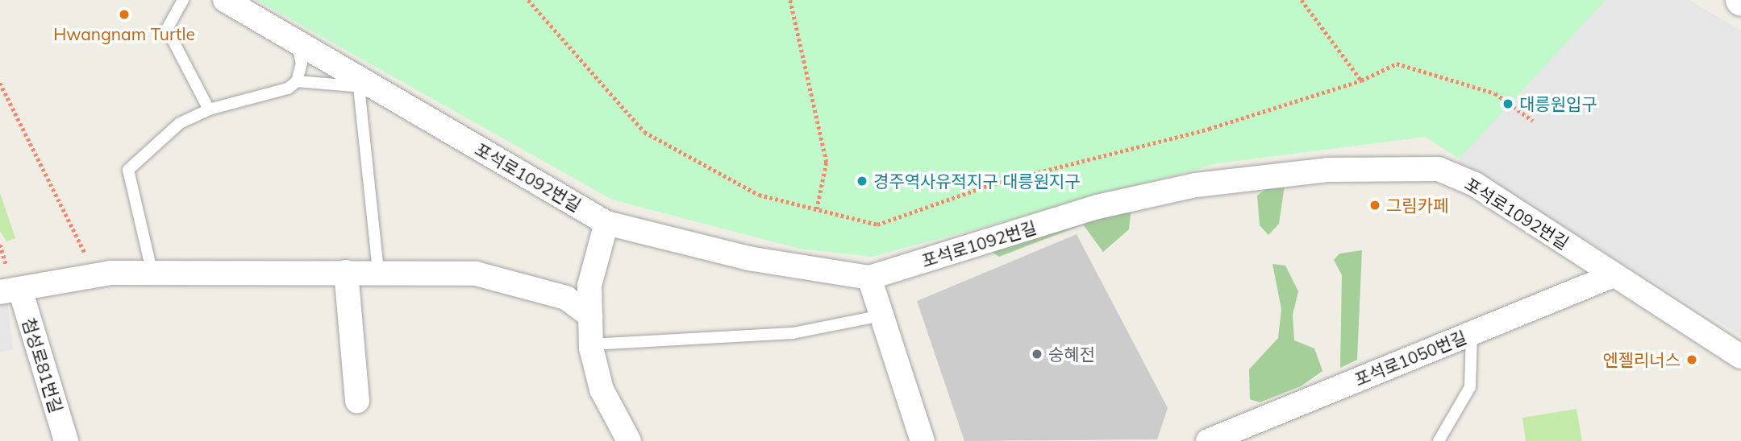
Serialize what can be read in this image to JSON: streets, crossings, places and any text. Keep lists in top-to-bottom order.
{
  "streets": {
    "street": ["포석로1092번길", "포석로1050번길", "첨성로81번길"]
  },
  "crossings": [
    ["포석로1092번길", "포석로1050번길"]
  ],
  "places": [
    "Hwangnam Turtle",
    "대릉원입구",
    "경주역사유적지구 대릉원지구",
    "그림카페",
    "숭혜전",
    "엔젤리너스"
  ]
}
